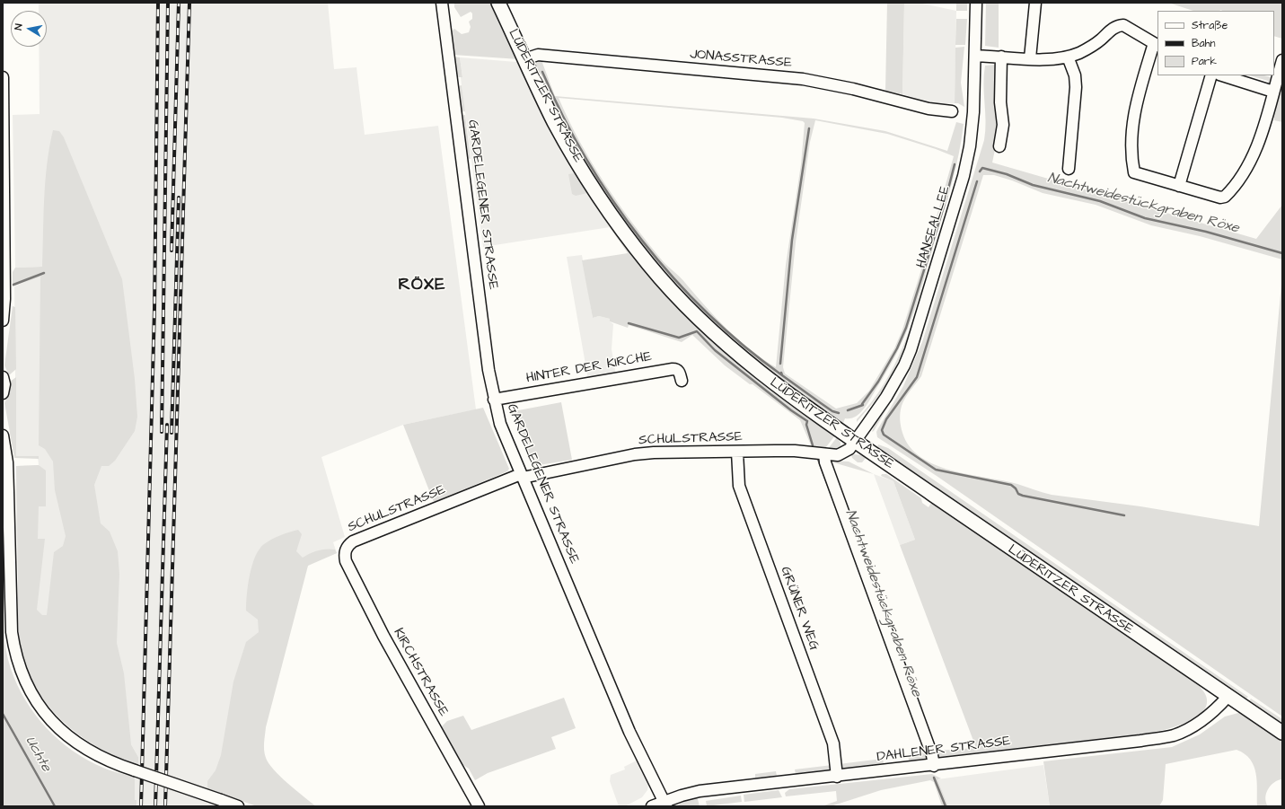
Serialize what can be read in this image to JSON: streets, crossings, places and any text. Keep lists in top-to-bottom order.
{
  "streets": {
    "main road": ["LÜDERITZER STRASSE"],
    "street": [
      "JONASSTRASSE",
      "GARDELEGENER STRASSE",
      "HANSEALLEE",
      "HINTER DER KIRCHE",
      "SCHULSTRASSE",
      "GRÜNER WEG",
      "KIRCHSTRASSE",
      "DAHLENER STRASSE"
    ]
  },
  "crossings": [
    ["JONASSTRASSE", "LÜDERITZER STRASSE"],
    ["LÜDERITZER STRASSE", "HANSEALLEE"],
    ["LÜDERITZER STRASSE", "SCHULSTRASSE"],
    ["LÜDERITZER STRASSE", "DAHLENER STRASSE"],
    ["GARDELEGENER STRASSE", "HINTER DER KIRCHE"],
    ["GARDELEGENER STRASSE", "SCHULSTRASSE"],
    ["GARDELEGENER STRASSE", "DAHLENER STRASSE"],
    ["HANSEALLEE", "SCHULSTRASSE"],
    ["SCHULSTRASSE", "GRÜNER WEG"],
    ["SCHULSTRASSE", "KIRCHSTRASSE"],
    ["GRÜNER WEG", "DAHLENER STRASSE"]
  ],
  "districts": ["RÖXE"],
  "water": ["Nachtweidestückgraben Röxe", "Uchte"],
  "legend": ["Straße", "Bahn", "Park"],
  "north": "left"
}
